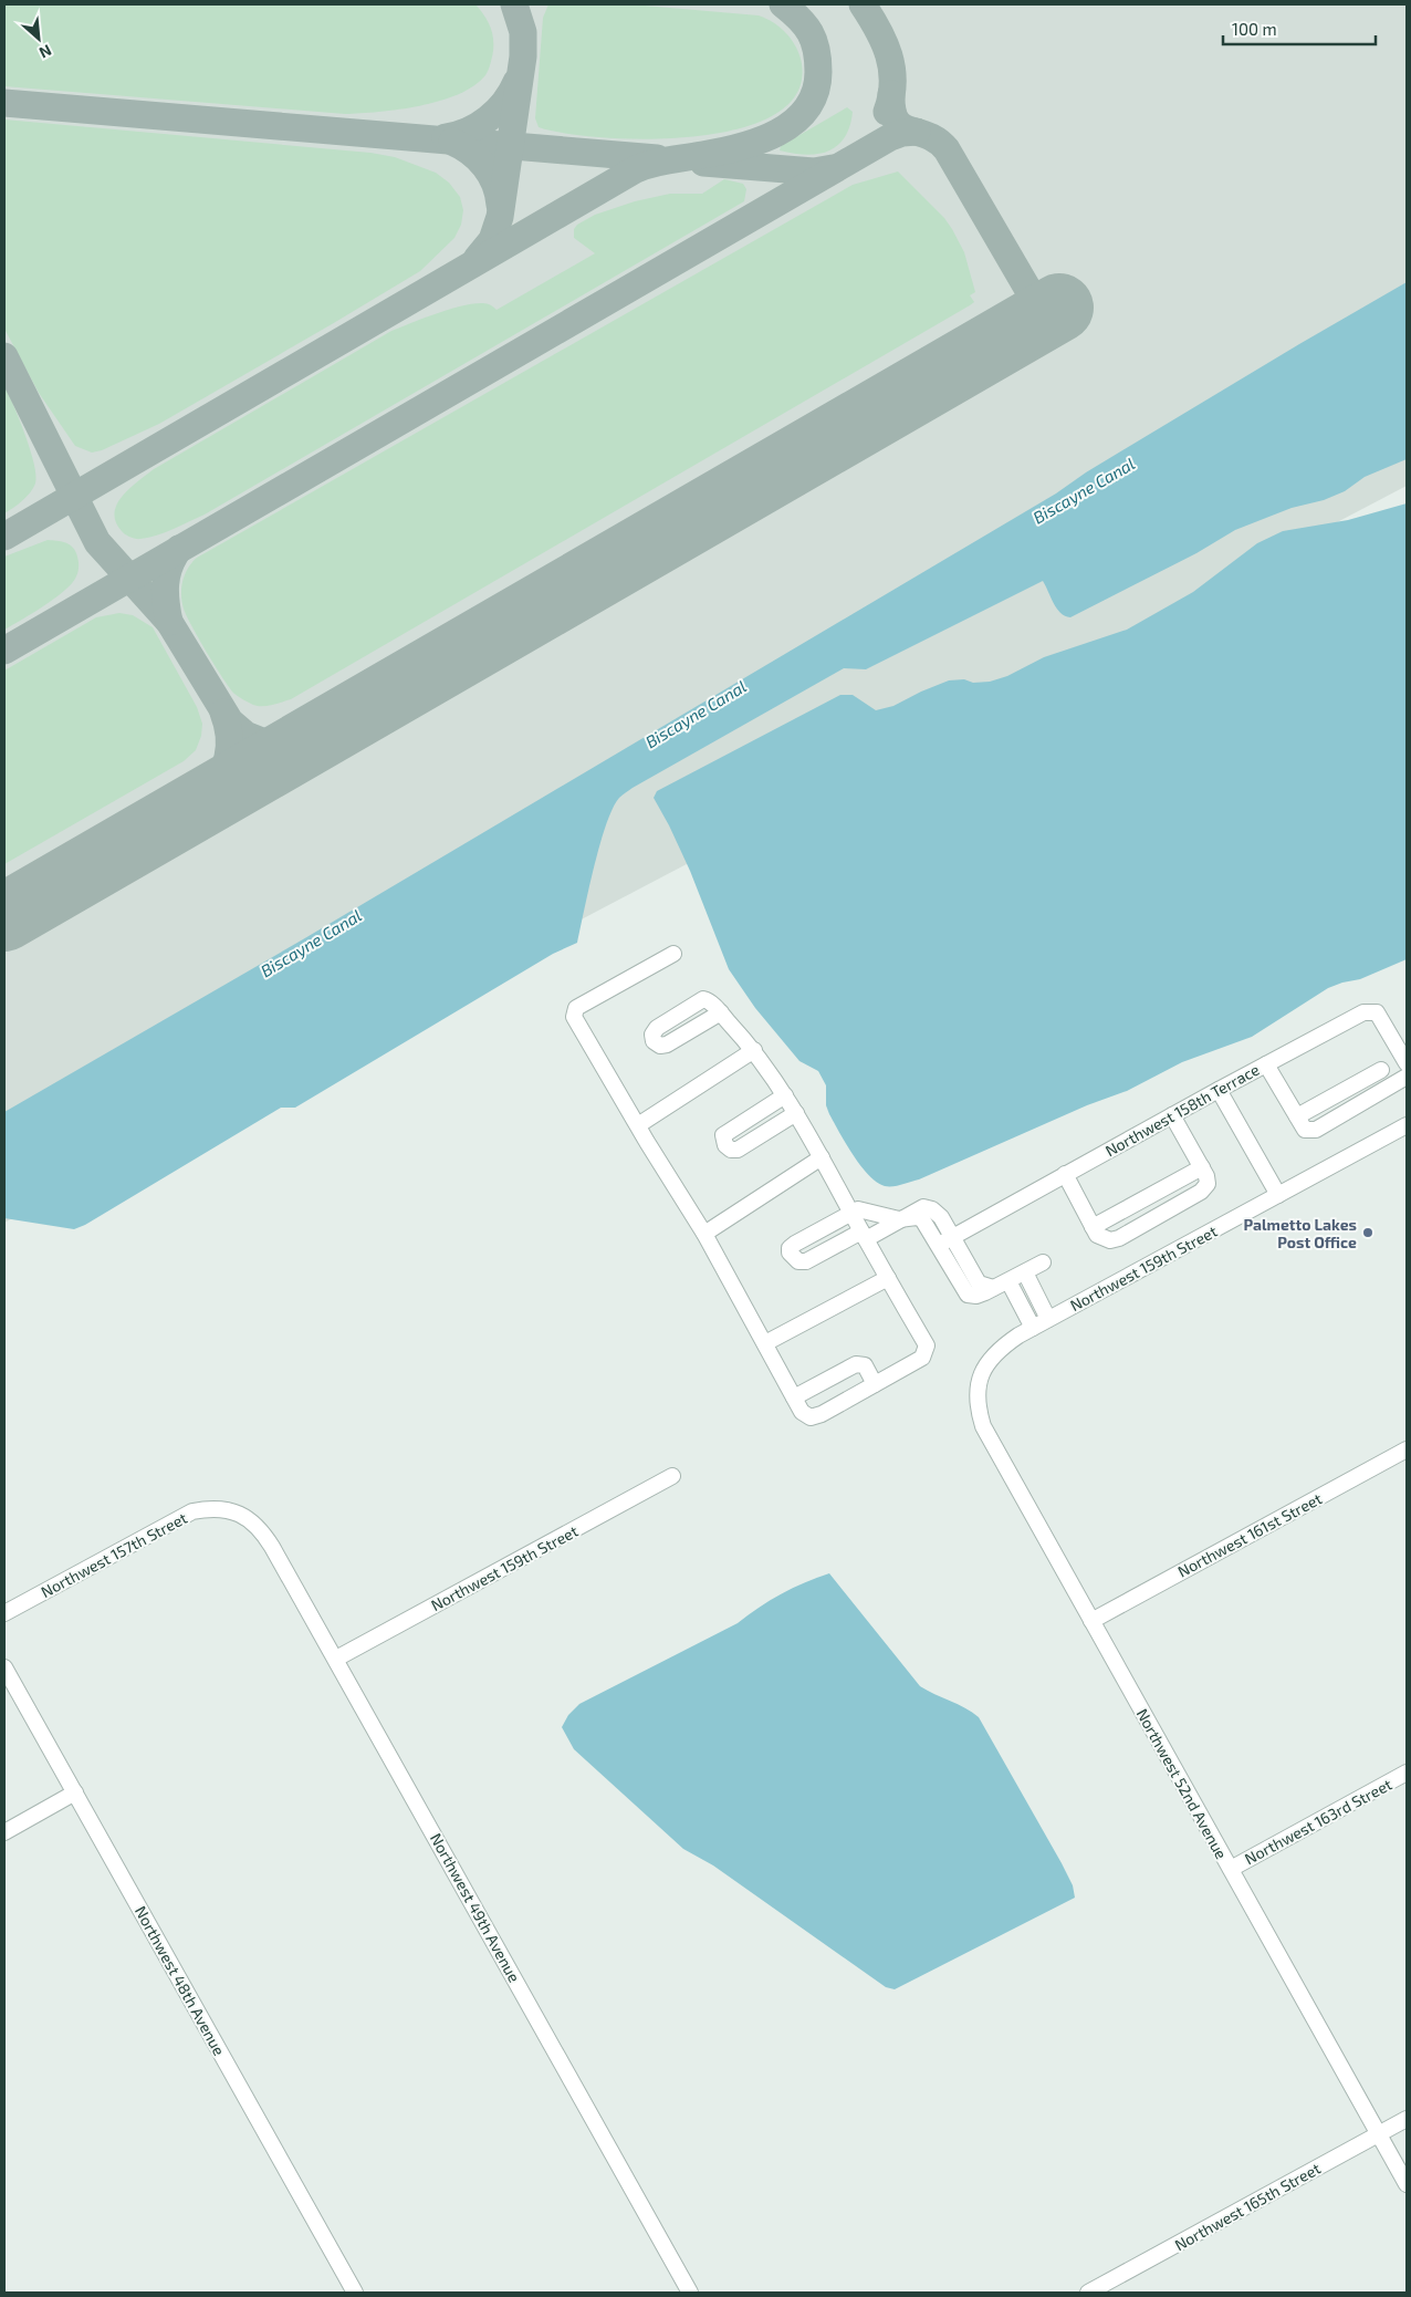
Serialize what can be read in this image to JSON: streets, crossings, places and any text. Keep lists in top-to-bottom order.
{
  "streets": {
    "street": [
      "Northwest 158th Terrace",
      "Northwest 159th Street",
      "Northwest 161st Street",
      "Northwest 157th Street",
      "Northwest 52nd Avenue",
      "Northwest 163rd Street",
      "Northwest 49th Avenue",
      "Northwest 48th Avenue",
      "Northwest 165th Street"
    ]
  },
  "crossings": [
    ["Northwest 159th Street", "Northwest 52nd Avenue"],
    ["Northwest 159th Street", "Northwest 49th Avenue"],
    ["Northwest 161st Street", "Northwest 52nd Avenue"],
    ["Northwest 157th Street", "Northwest 49th Avenue"],
    ["Northwest 52nd Avenue", "Northwest 163rd Street"],
    ["Northwest 52nd Avenue", "Northwest 165th Street"]
  ],
  "water": ["Biscayne Canal"],
  "places": ["Palmetto Lakes Post Office"],
  "scale_bar": "100 m",
  "north": "bottom right"
}
